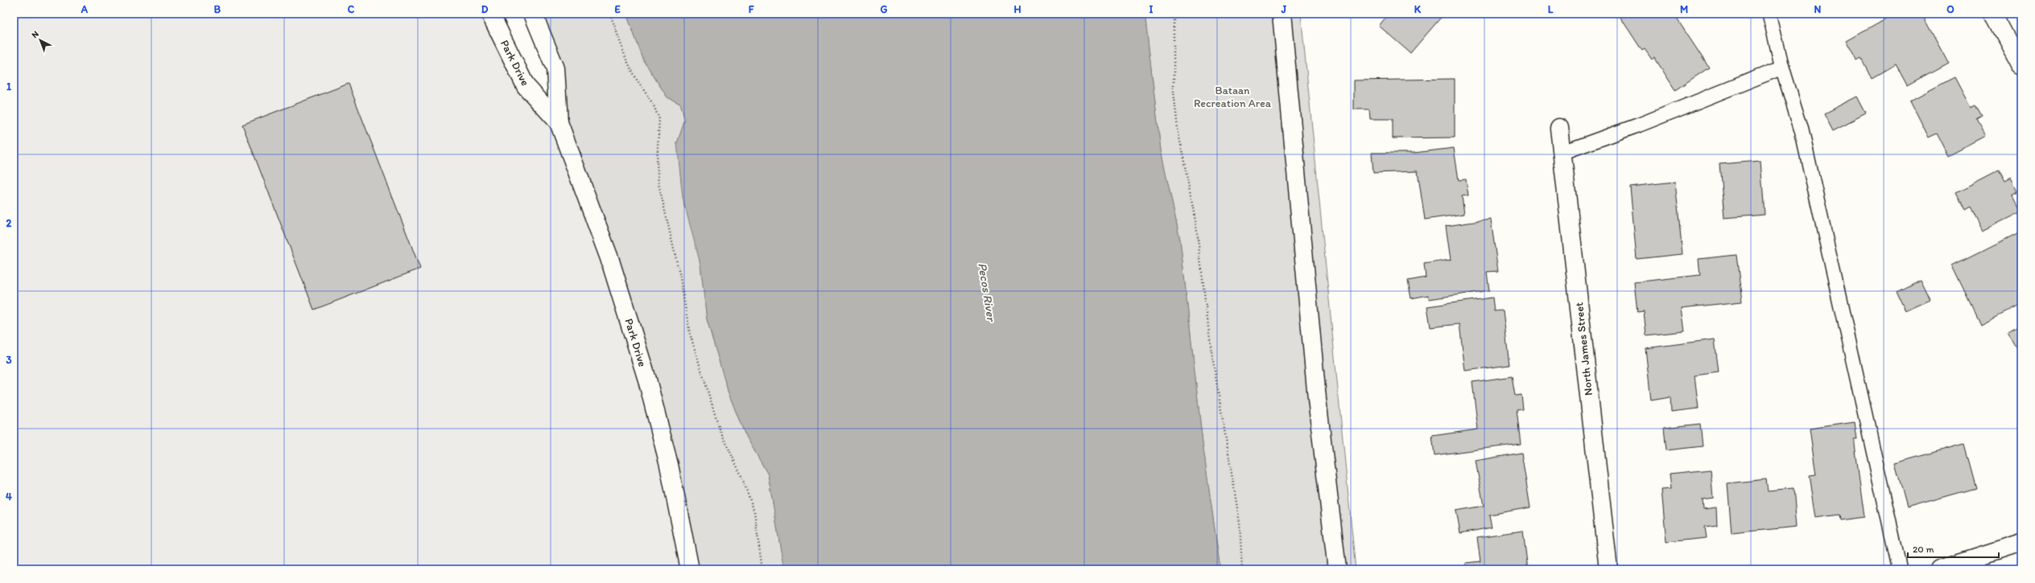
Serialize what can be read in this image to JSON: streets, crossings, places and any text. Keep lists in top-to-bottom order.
{
  "streets": {
    "street": ["Park Drive", "North James Street"]
  },
  "water": ["Pecos River"],
  "parks": ["Bataan Recreation Area"],
  "scale_bar": "20 m",
  "north": "top left",
  "grid": {
    "columns": [
      "A",
      "B",
      "C",
      "D",
      "E",
      "F",
      "G",
      "H",
      "I",
      "J",
      "K",
      "L",
      "M",
      "N",
      "O"
    ],
    "rows": [
      "1",
      "2",
      "3",
      "4"
    ]
  }
}
